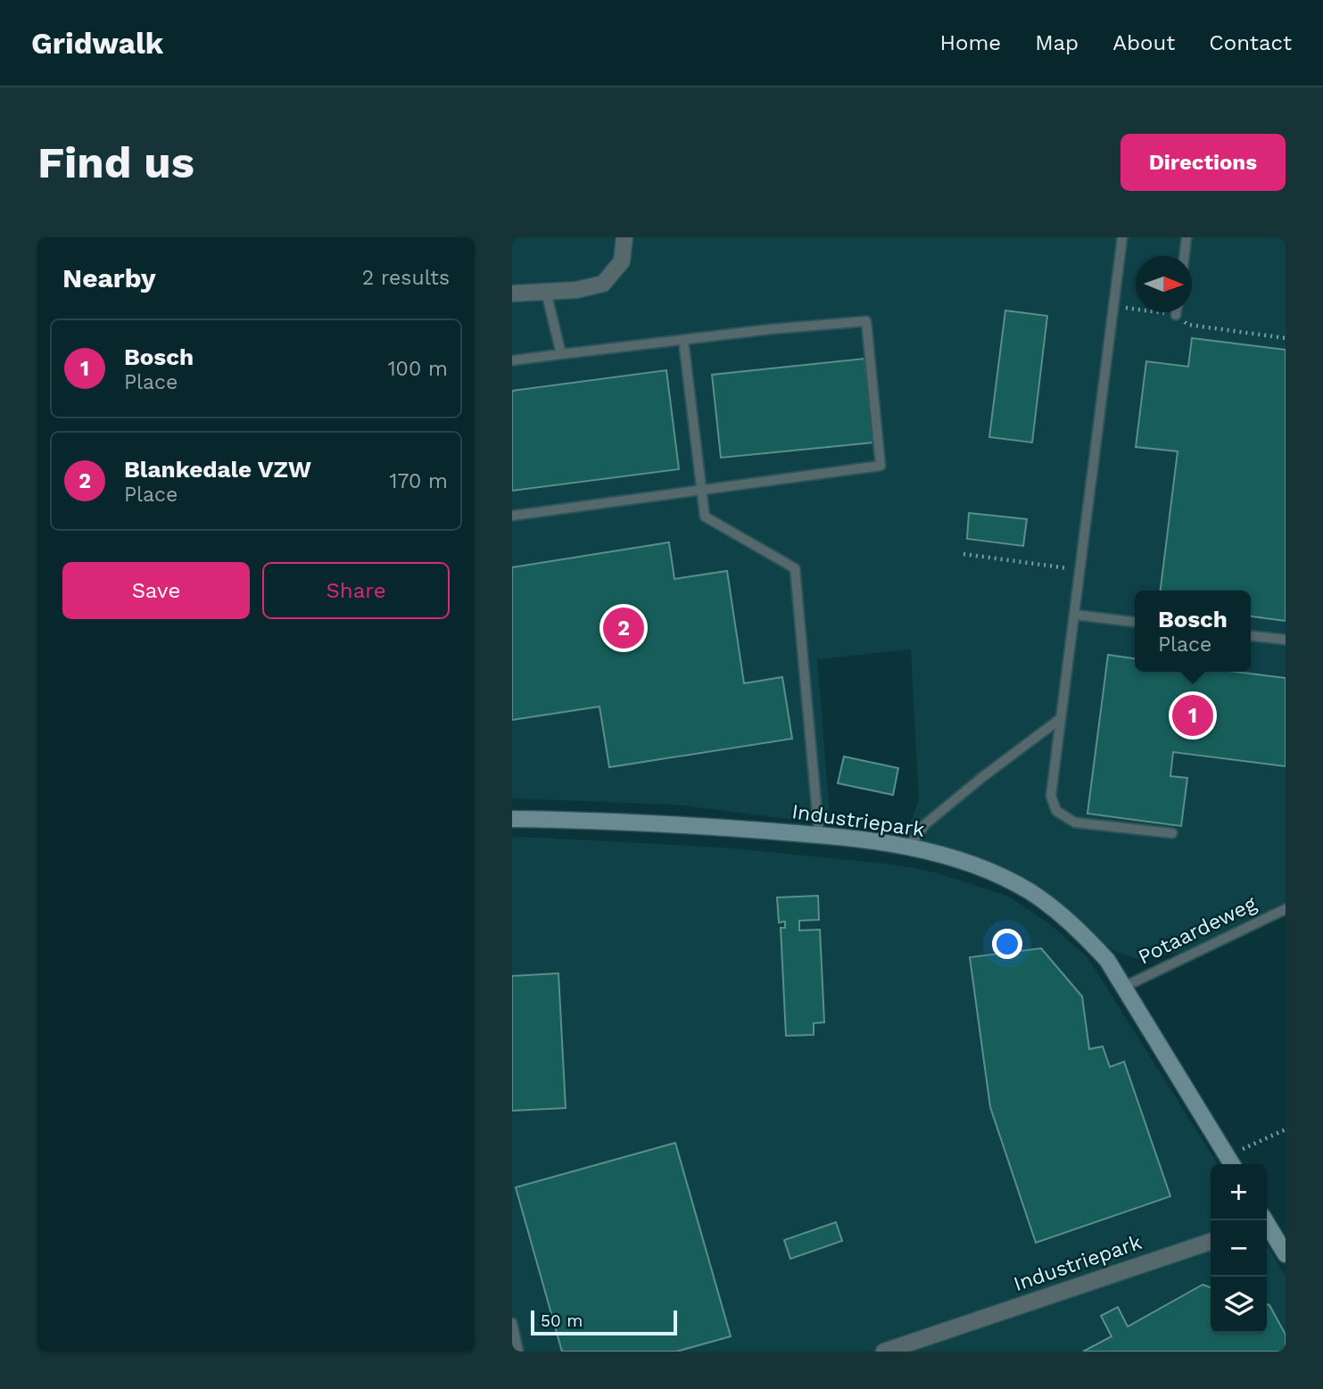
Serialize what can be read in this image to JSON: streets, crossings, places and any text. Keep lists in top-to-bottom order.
{
  "streets": {
    "street": ["Industriepark"],
    "lane": ["Potaardeweg"]
  },
  "crossings": [
    ["Industriepark", "Potaardeweg"]
  ],
  "scale_bar": "50 m",
  "north": "right",
  "page": {
    "header": "Gridwalk",
    "nav": [
      "Home",
      "Map",
      "About",
      "Contact"
    ],
    "buttons": [
      "Directions",
      ["Save", "Share"]
    ],
    "title": "Find us",
    "heading": ["Nearby", "2 results"],
    "list": [
      {
        "mark": "1",
        "name": "Bosch",
        "note": "Place",
        "value": "100 m"
      },
      {
        "mark": "2",
        "name": "Blankedale VZW",
        "note": "Place",
        "value": "170 m"
      }
    ],
    "popup": ["Bosch", "Place"],
    "pins": ["2", "1"],
    "map_buttons": ["+", "−"],
    "scale": "50 m"
  }
}
